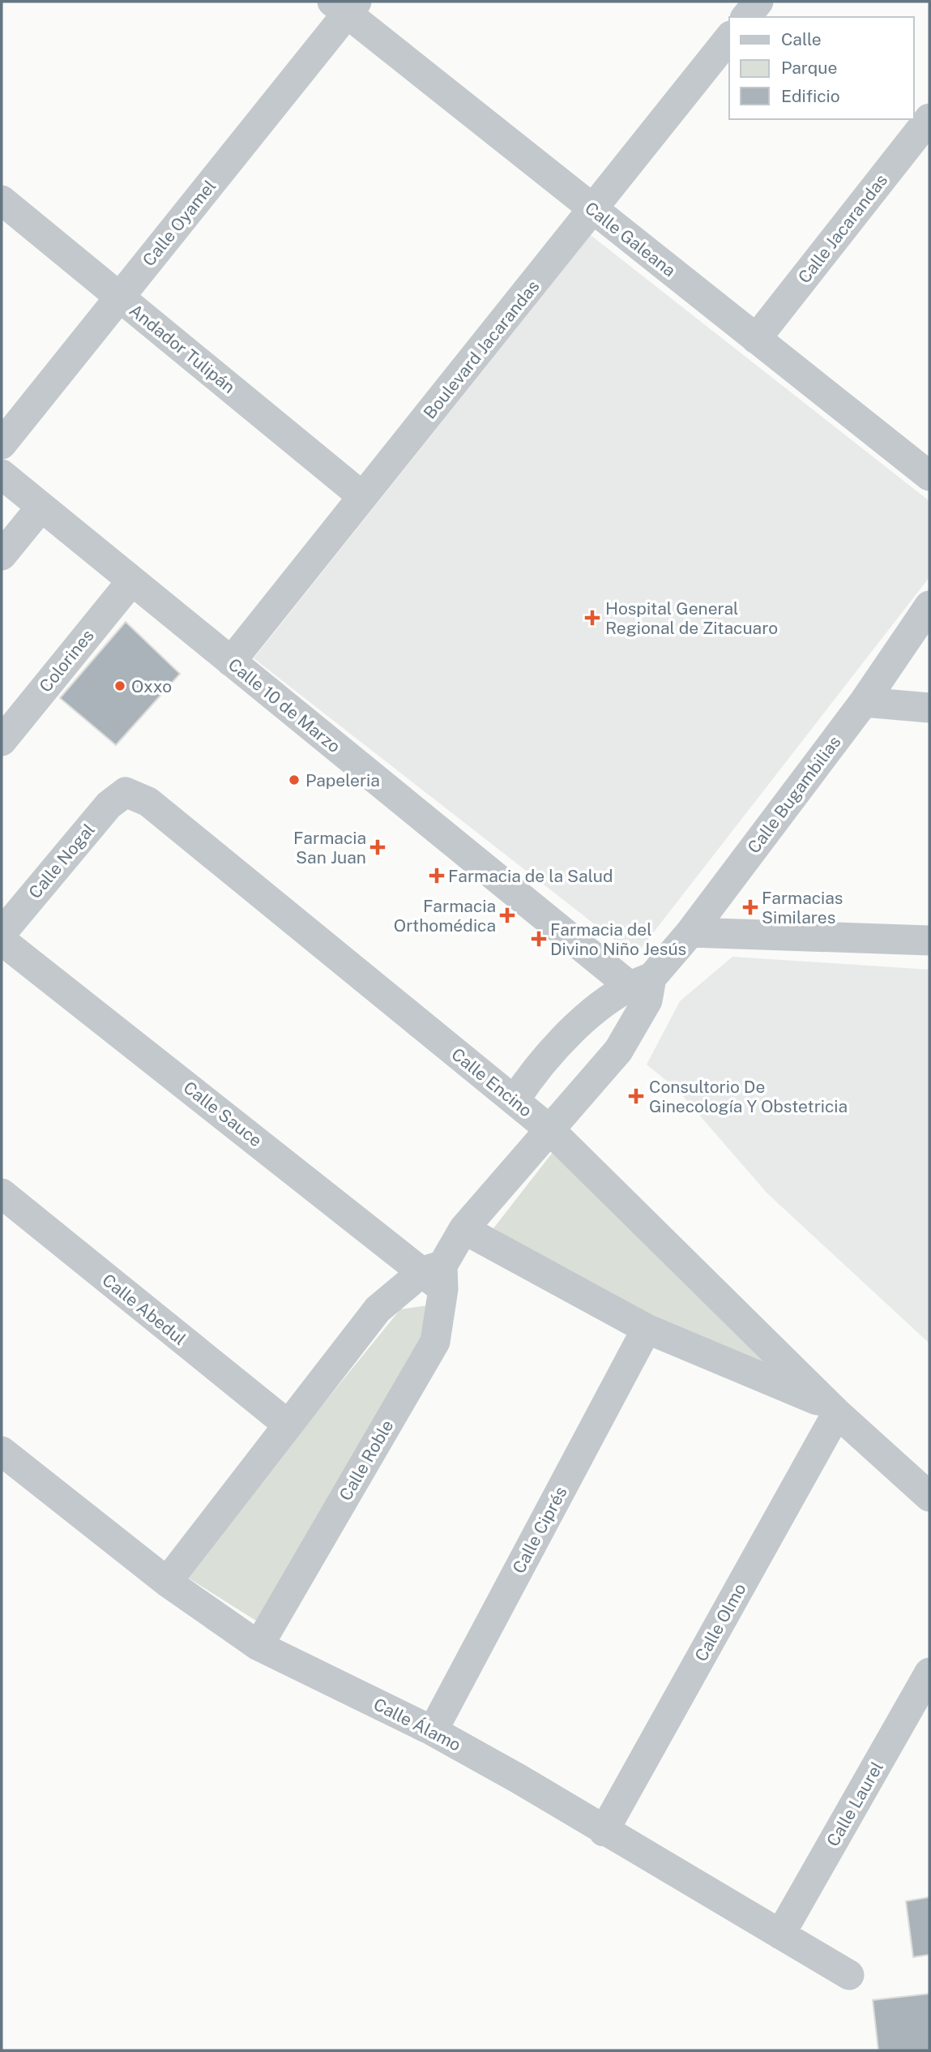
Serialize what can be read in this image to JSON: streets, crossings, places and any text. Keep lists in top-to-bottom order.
{
  "streets": {
    "street": [
      "Calle Oyamel",
      "Calle Jacarandas",
      "Calle Galeana",
      "Andador Tulipán",
      "Boulevard Jacarandas",
      "Colorines",
      "Calle 10 de Marzo",
      "Calle Bugambilias",
      "Calle Nogal",
      "Calle Encino",
      "Calle Sauce",
      "Calle Abedul",
      "Calle Roble",
      "Calle Ciprés",
      "Calle Olmo",
      "Calle Álamo",
      "Calle Laurel"
    ]
  },
  "crossings": [
    ["Calle Oyamel", "Calle Galeana"],
    ["Calle Oyamel", "Andador Tulipán"],
    ["Calle Jacarandas", "Calle Galeana"],
    ["Calle Galeana", "Boulevard Jacarandas"],
    ["Andador Tulipán", "Boulevard Jacarandas"],
    ["Boulevard Jacarandas", "Calle 10 de Marzo"],
    ["Colorines", "Calle 10 de Marzo"],
    ["Calle 10 de Marzo", "Calle Bugambilias"],
    ["Calle 10 de Marzo", "Calle Roble"],
    ["Calle Bugambilias", "Calle Roble"],
    ["Calle Nogal", "Calle Encino"],
    ["Calle Encino", "Calle Roble"],
    ["Calle Encino", "Calle Ciprés"],
    ["Calle Encino", "Calle Olmo"],
    ["Calle Sauce", "Calle Roble"],
    ["Calle Abedul", "Calle Roble"],
    ["Calle Roble", "Calle Álamo"],
    ["Calle Ciprés", "Calle Álamo"],
    ["Calle Olmo", "Calle Álamo"],
    ["Calle Álamo", "Calle Laurel"]
  ],
  "places": {
    "health": [
      "Hospital General Regional de Zitacuaro",
      "Farmacia San Juan",
      "Farmacia de la Salud",
      "Farmacias Similares",
      "Farmacia Orthomédica",
      "Farmacia del Divino Niño Jesús",
      "Consultorio De Ginecología Y Obstetricia"
    ],
    "other": ["Oxxo", "Papeleria"]
  },
  "legend": ["Calle", "Parque", "Edificio"]
}
